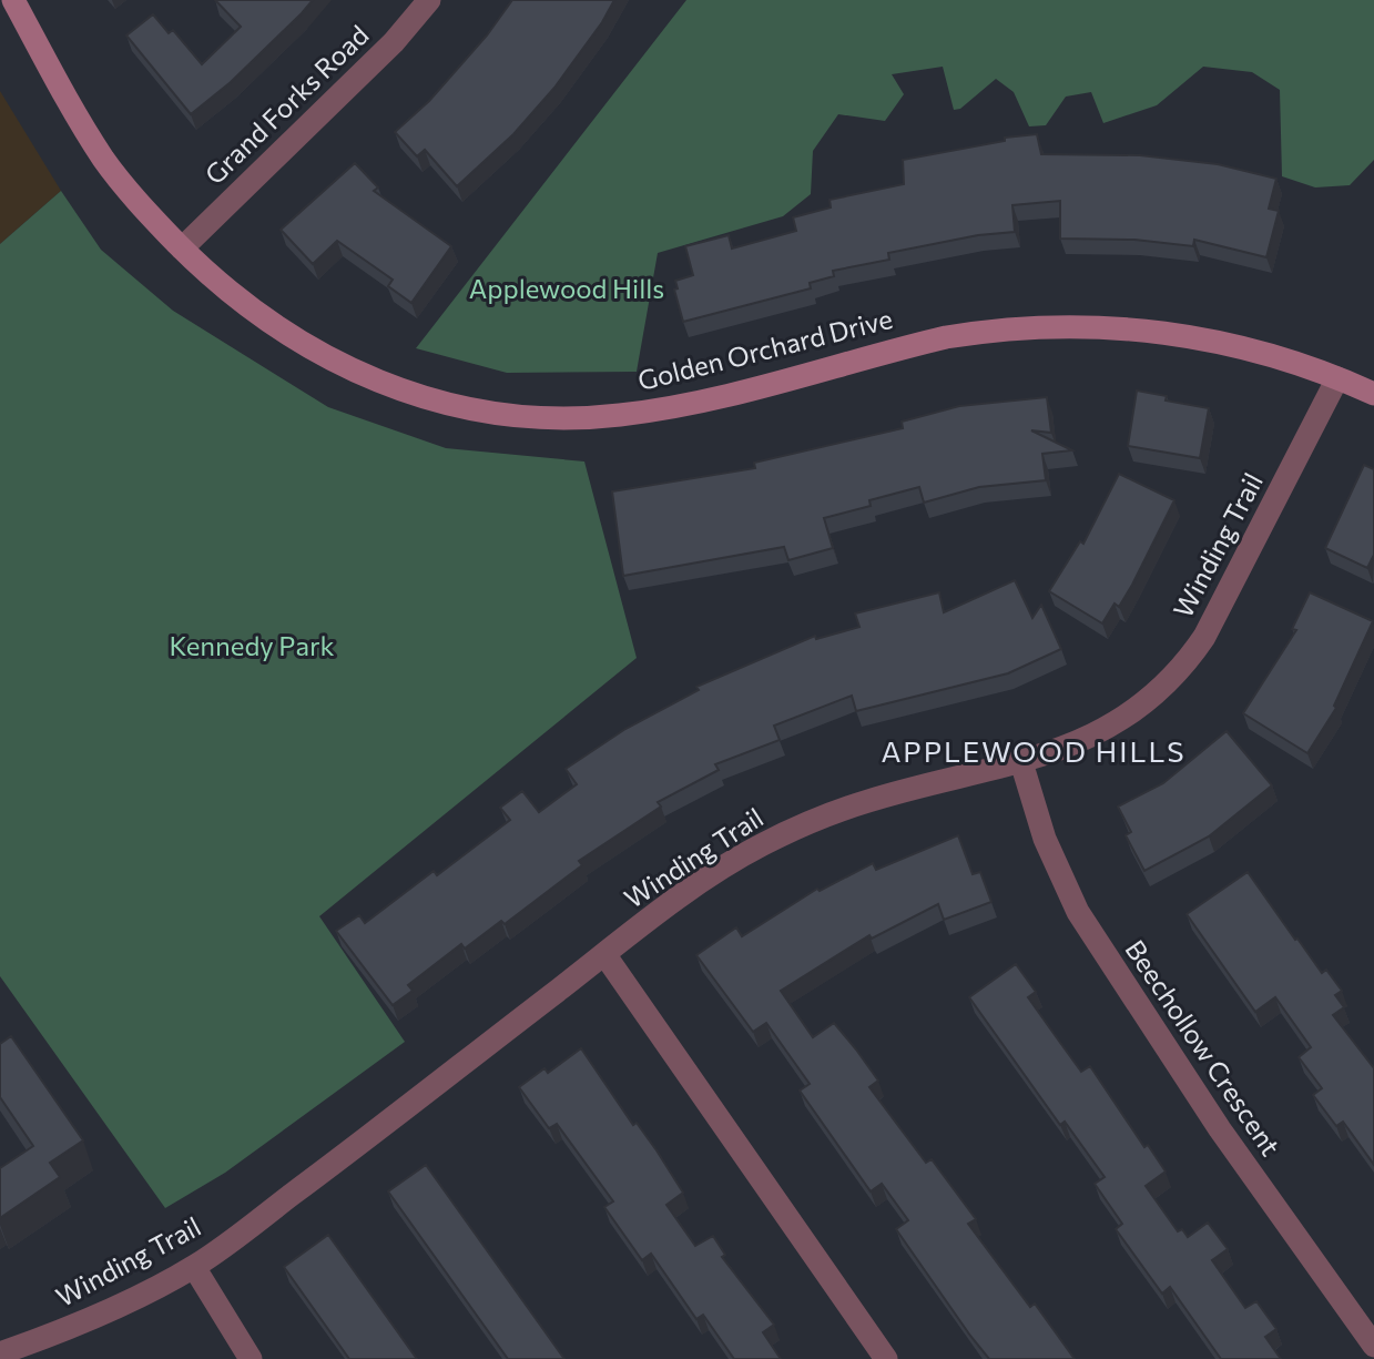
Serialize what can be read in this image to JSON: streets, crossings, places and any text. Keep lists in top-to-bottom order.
{
  "streets": {
    "street": [
      "Grand Forks Road",
      "Golden Orchard Drive",
      "Winding Trail",
      "Beechollow Crescent"
    ]
  },
  "crossings": [
    ["Grand Forks Road", "Golden Orchard Drive"],
    ["Golden Orchard Drive", "Winding Trail"],
    ["Winding Trail", "Beechollow Crescent"]
  ],
  "districts": ["APPLEWOOD HILLS"],
  "parks": ["Applewood Hills", "Kennedy Park"]
}
